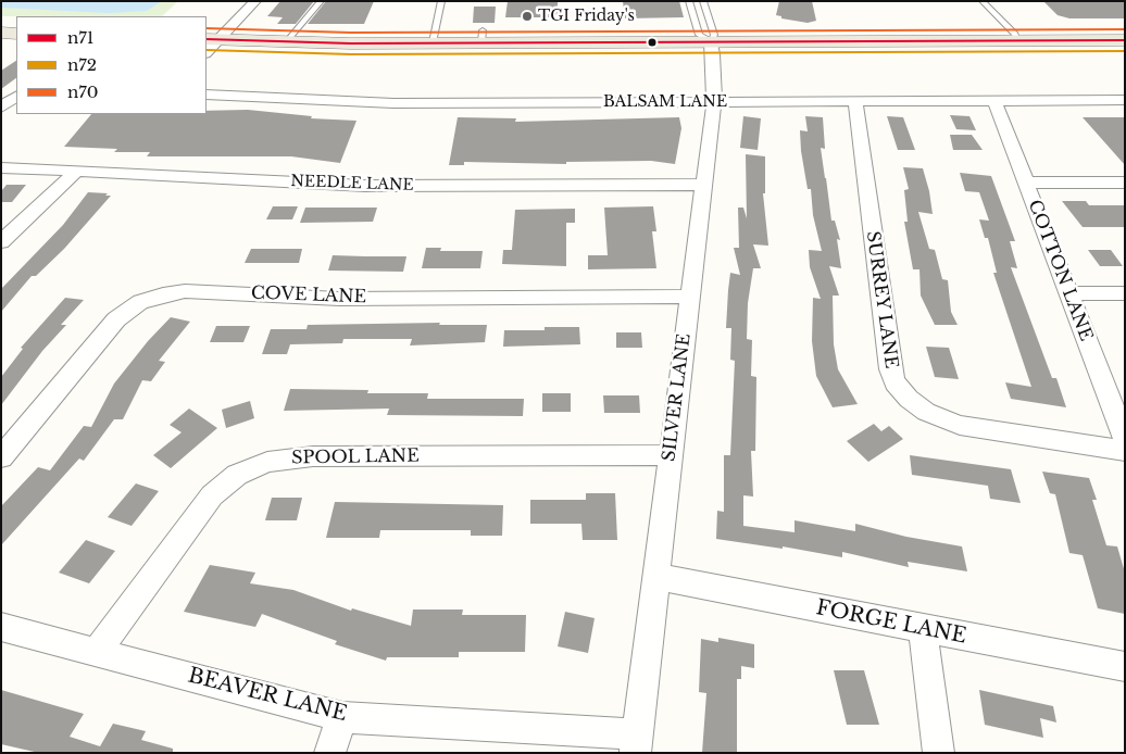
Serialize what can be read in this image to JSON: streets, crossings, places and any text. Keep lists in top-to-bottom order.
{
  "streets": {
    "street": [
      "BALSAM LANE",
      "NEEDLE LANE",
      "COTTON LANE",
      "COVE LANE",
      "SURREY LANE",
      "SILVER LANE",
      "SPOOL LANE",
      "FORGE LANE",
      "BEAVER LANE"
    ]
  },
  "crossings": [
    ["BALSAM LANE", "COTTON LANE"],
    ["BALSAM LANE", "SURREY LANE"],
    ["BALSAM LANE", "SILVER LANE"],
    ["NEEDLE LANE", "SILVER LANE"],
    ["COVE LANE", "SILVER LANE"],
    ["SILVER LANE", "SPOOL LANE"],
    ["SILVER LANE", "FORGE LANE"],
    ["SILVER LANE", "BEAVER LANE"],
    ["SPOOL LANE", "BEAVER LANE"]
  ],
  "places": ["TGI Friday's"],
  "lines": ["transit line n70", "transit line n71", "transit line n72"],
  "legend": ["n71", "n72", "n70"]
}
